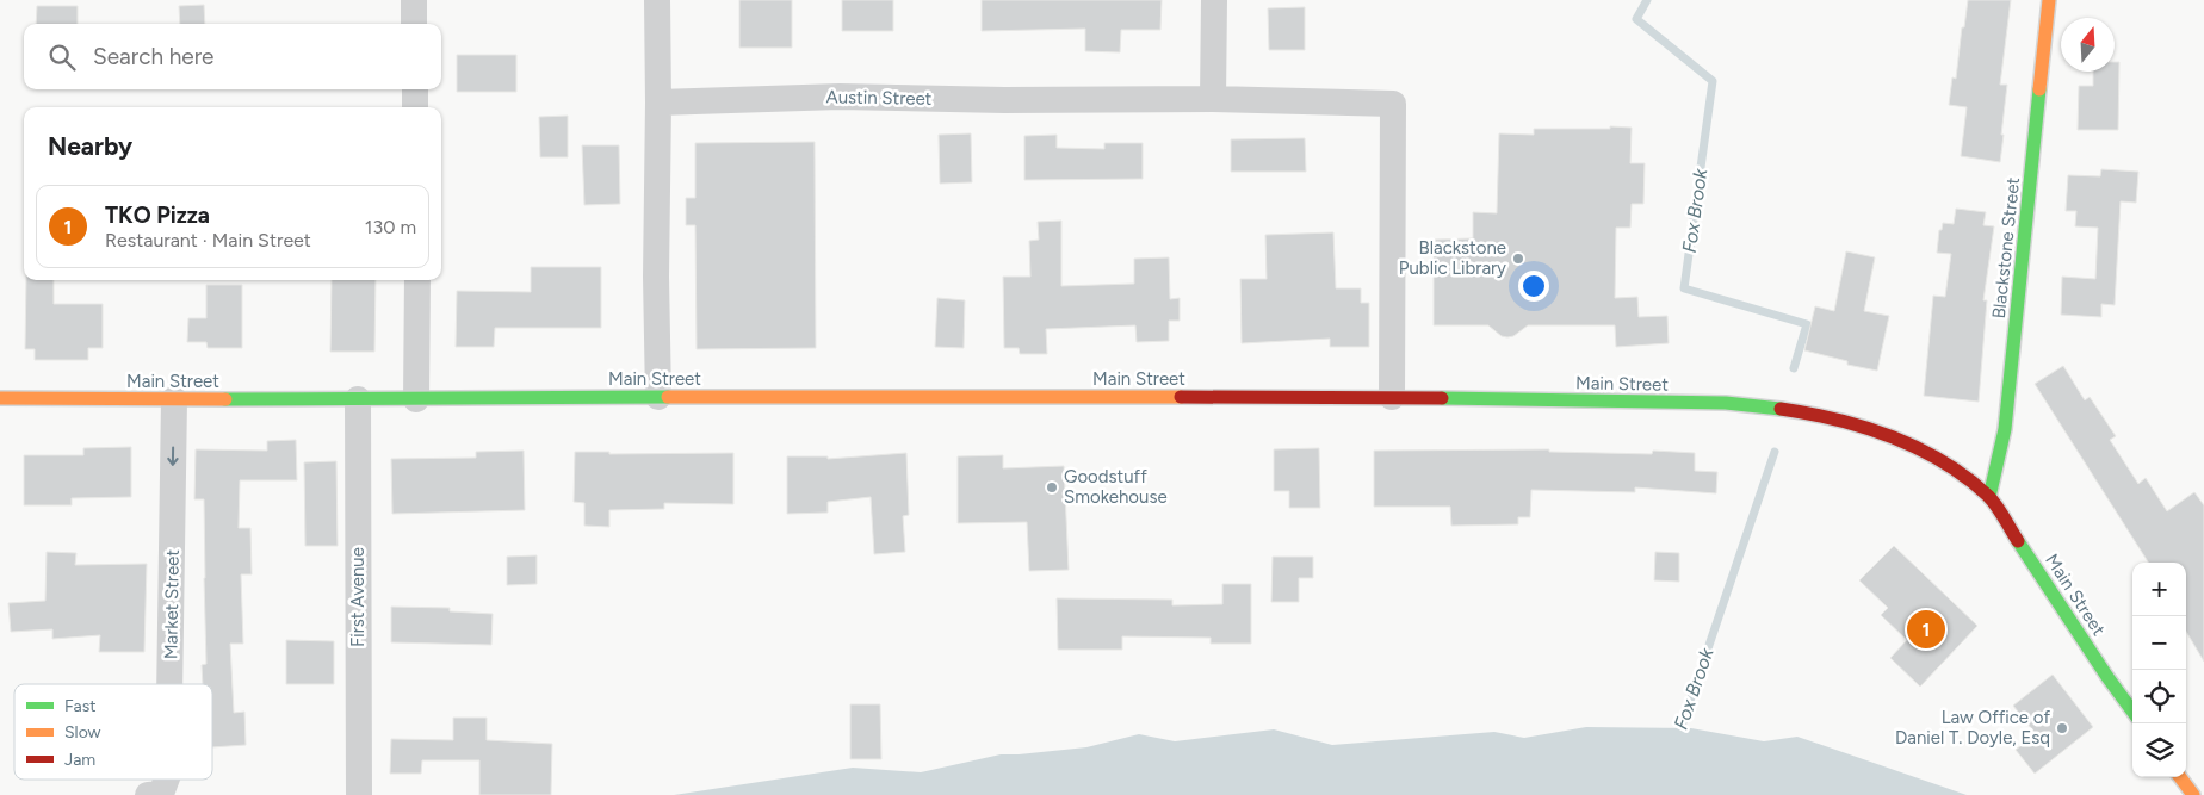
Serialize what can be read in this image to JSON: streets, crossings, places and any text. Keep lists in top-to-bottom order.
{
  "streets": {
    "main road": ["Blackstone Street", "Main Street"],
    "street": ["Austin Street", "First Avenue", "Market Street"]
  },
  "crossings": [
    ["Austin Street", "Main Street"],
    ["Blackstone Street", "Main Street"],
    ["Main Street", "First Avenue"],
    ["Main Street", "Market Street"]
  ],
  "one_way": ["Market Street"],
  "water": ["Fox Brook"],
  "places": ["Blackstone Public Library", "Goodstuff Smokehouse", "Law Office of Daniel T. Doyle, Esq"],
  "legend": ["Fast", "Slow", "Jam"],
  "north": "top",
  "page": {
    "search": "Search here",
    "heading": "Nearby",
    "list": [
      {
        "mark": "1",
        "name": "TKO Pizza",
        "note": "Restaurant · Main Street",
        "value": "130 m"
      }
    ],
    "map_buttons": ["+", "−"],
    "pins": "1"
  }
}
